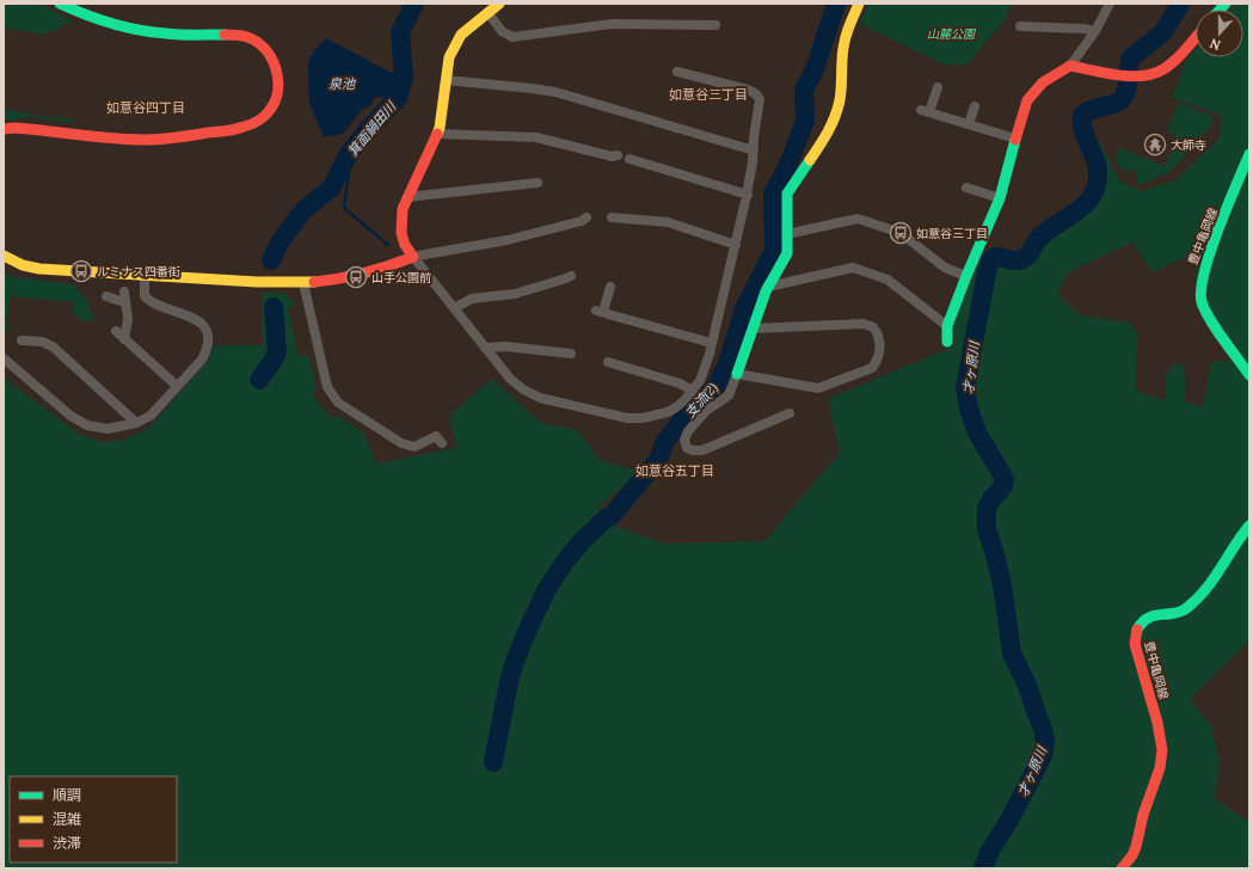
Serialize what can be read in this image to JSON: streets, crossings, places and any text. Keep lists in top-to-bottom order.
{
  "streets": {
    "street": ["豊中亀岡線"]
  },
  "districts": ["如意谷三丁目", "如意谷四丁目", "如意谷五丁目"],
  "water": [
    "泉池",
    "箕面鍋田川",
    "才ヶ原川",
    "支流(2)"
  ],
  "parks": ["山麓公園"],
  "places": {
    "temple": ["大師寺"],
    "bus stop": ["如意谷三丁目", "ルミナス四番街", "山手公園前"]
  },
  "legend": ["順調", "混雑", "渋滞"],
  "north": "bottom"
}
